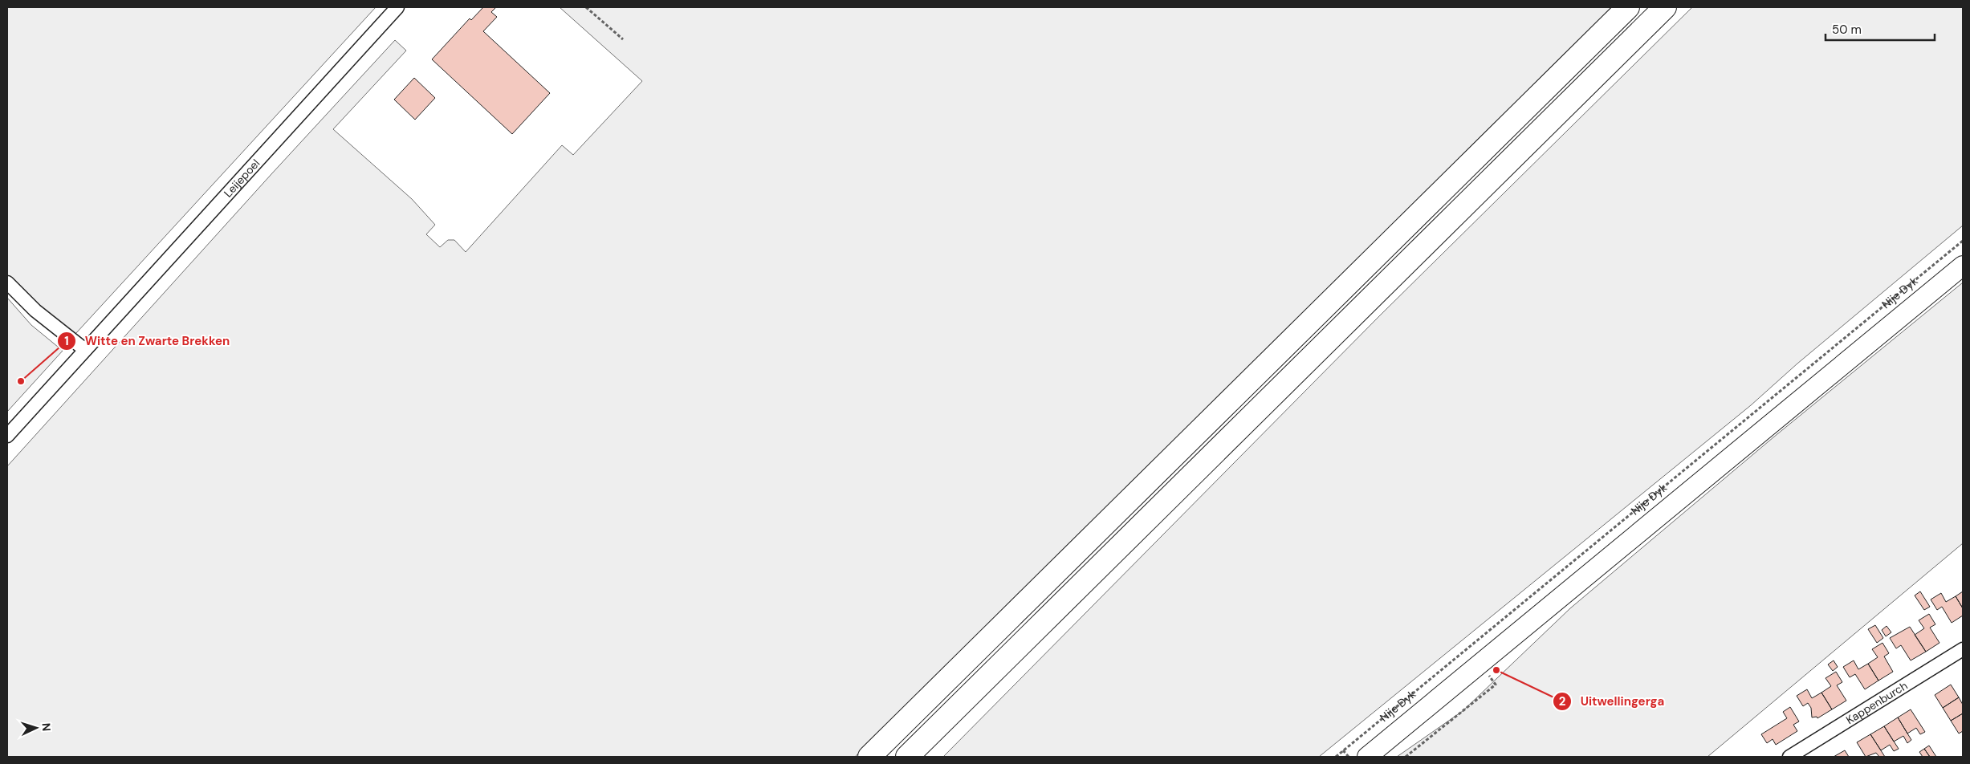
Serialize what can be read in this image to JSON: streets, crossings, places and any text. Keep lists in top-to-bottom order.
{
  "streets": {
    "street": ["Leijepoel", "Nije Dyk", "Kappenburch"]
  },
  "places": ["Witte en Zwarte Brekken", "Uitwellingerga"],
  "scale_bar": "50 m",
  "north": "right"
}
